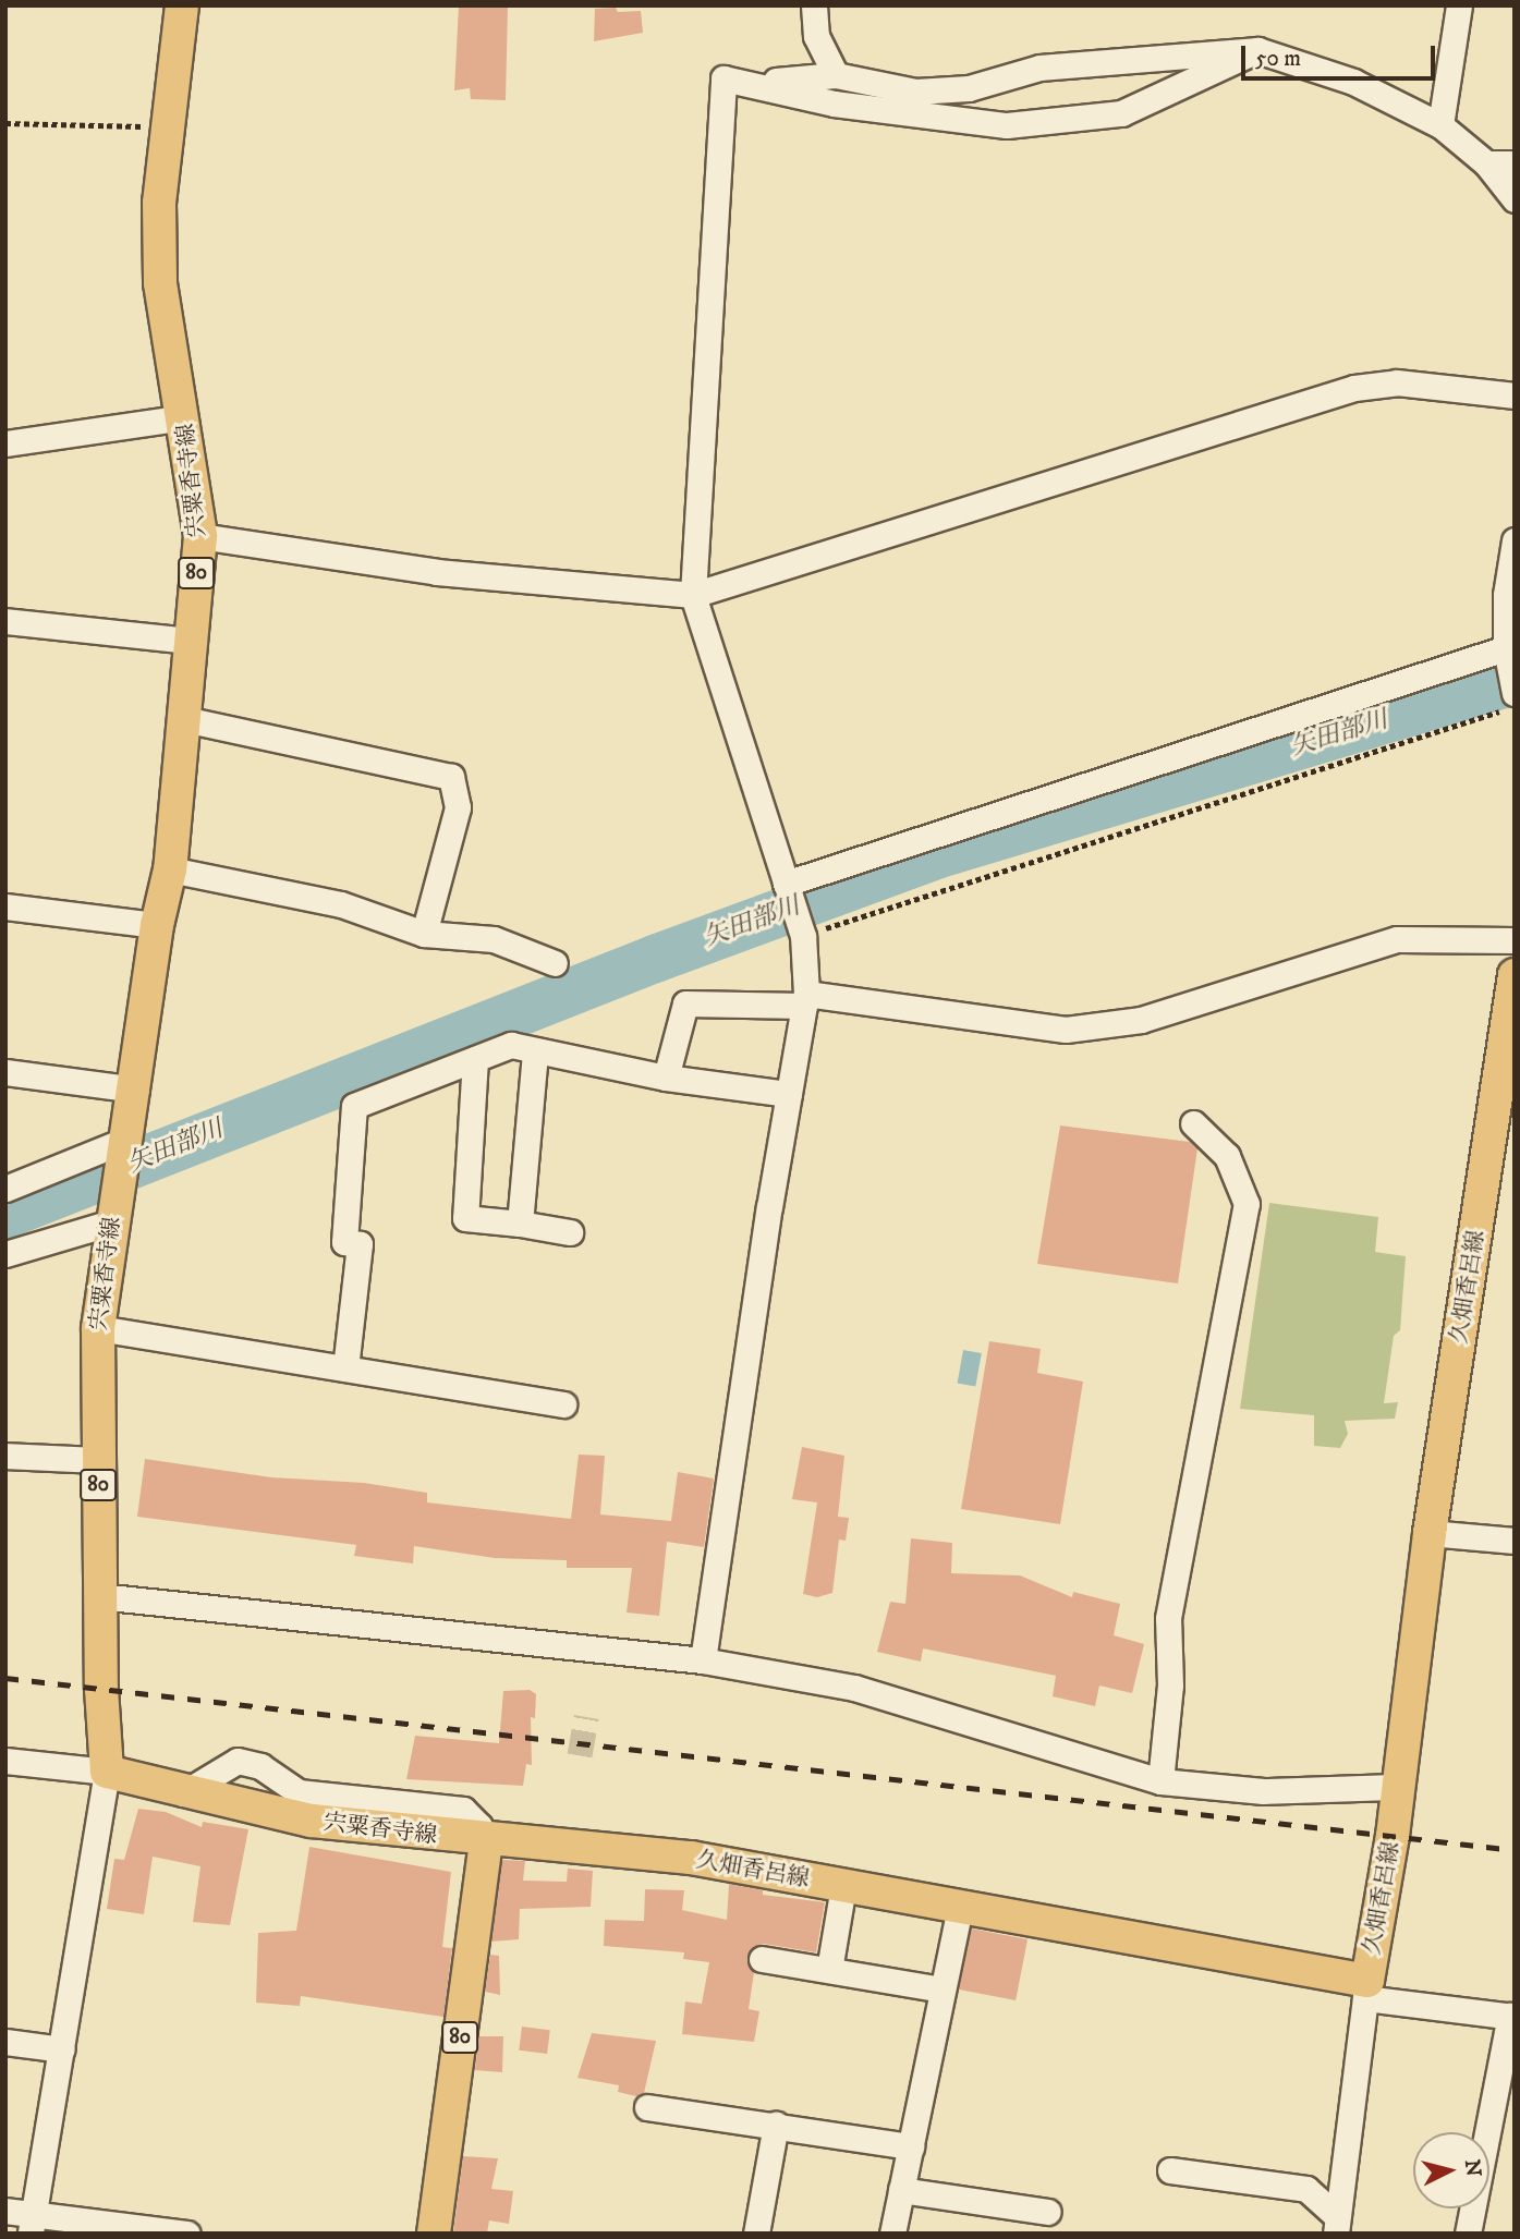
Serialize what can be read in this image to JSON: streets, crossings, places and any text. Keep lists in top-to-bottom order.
{
  "streets": {
    "main road": ["宍粟香寺線", "80", "久畑香呂線"]
  },
  "crossings": [
    ["宍粟香寺線", "80"],
    ["宍粟香寺線", "久畑香呂線"],
    ["80", "久畑香呂線"]
  ],
  "water": ["矢田部川"],
  "scale_bar": "50 m",
  "north": "right"
}
